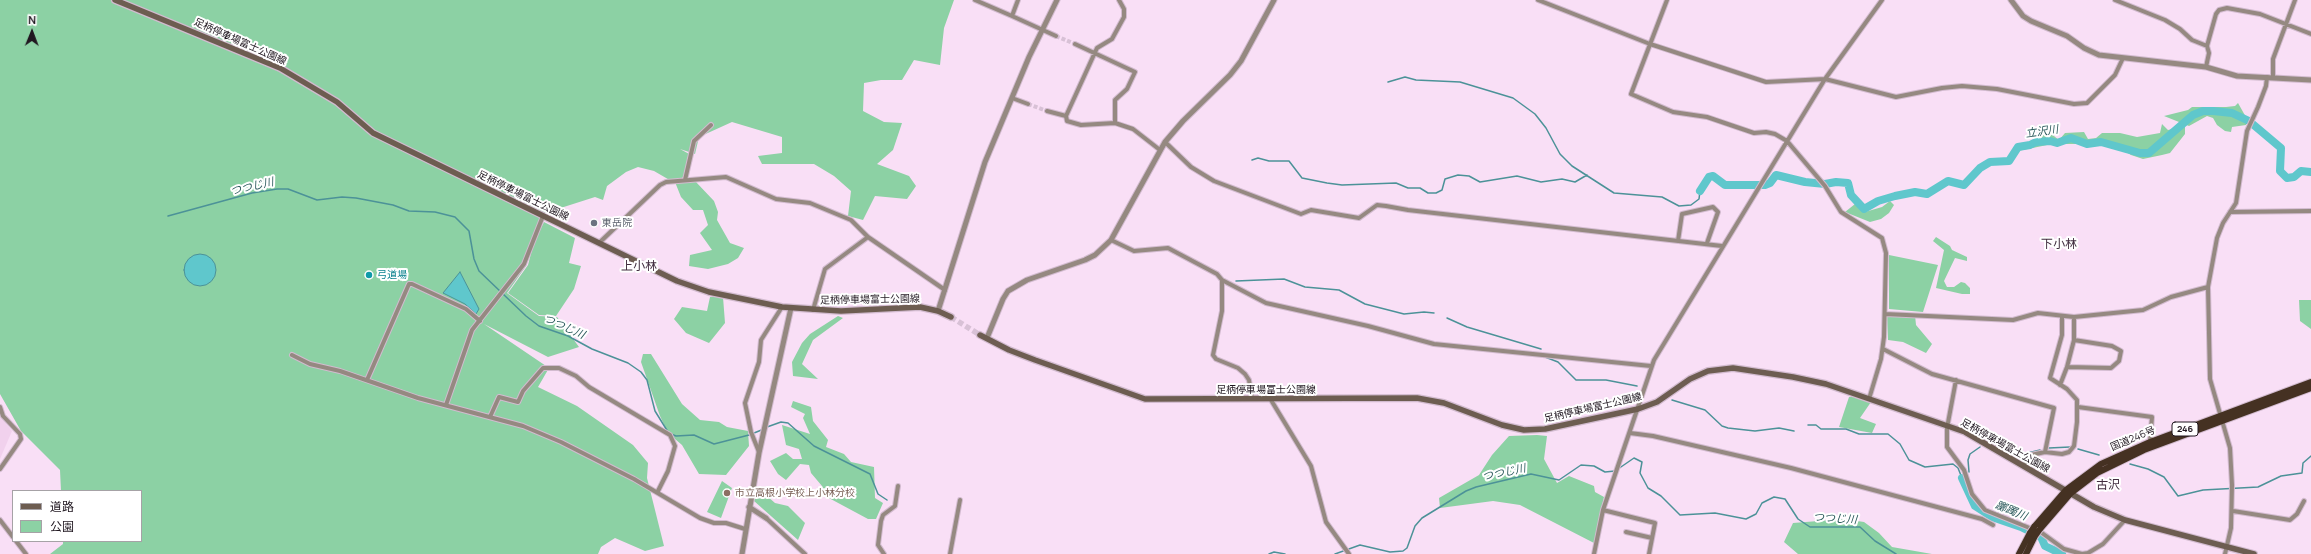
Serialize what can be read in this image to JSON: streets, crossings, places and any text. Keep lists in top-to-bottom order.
{
  "streets": {
    "highway": ["246", "国道246号"],
    "main road": ["足柄停車場富士公園線"]
  },
  "crossings": [
    ["足柄停車場富士公園線", "国道246号"]
  ],
  "districts": ["下小林", "上小林", "古沢"],
  "water": ["立沢川", "つつじ川", "躑躅川"],
  "places": ["東岳院", "弓道場", "市立高根小学校上小林分校"],
  "legend": ["道路", "公園"],
  "north": "top"
}
